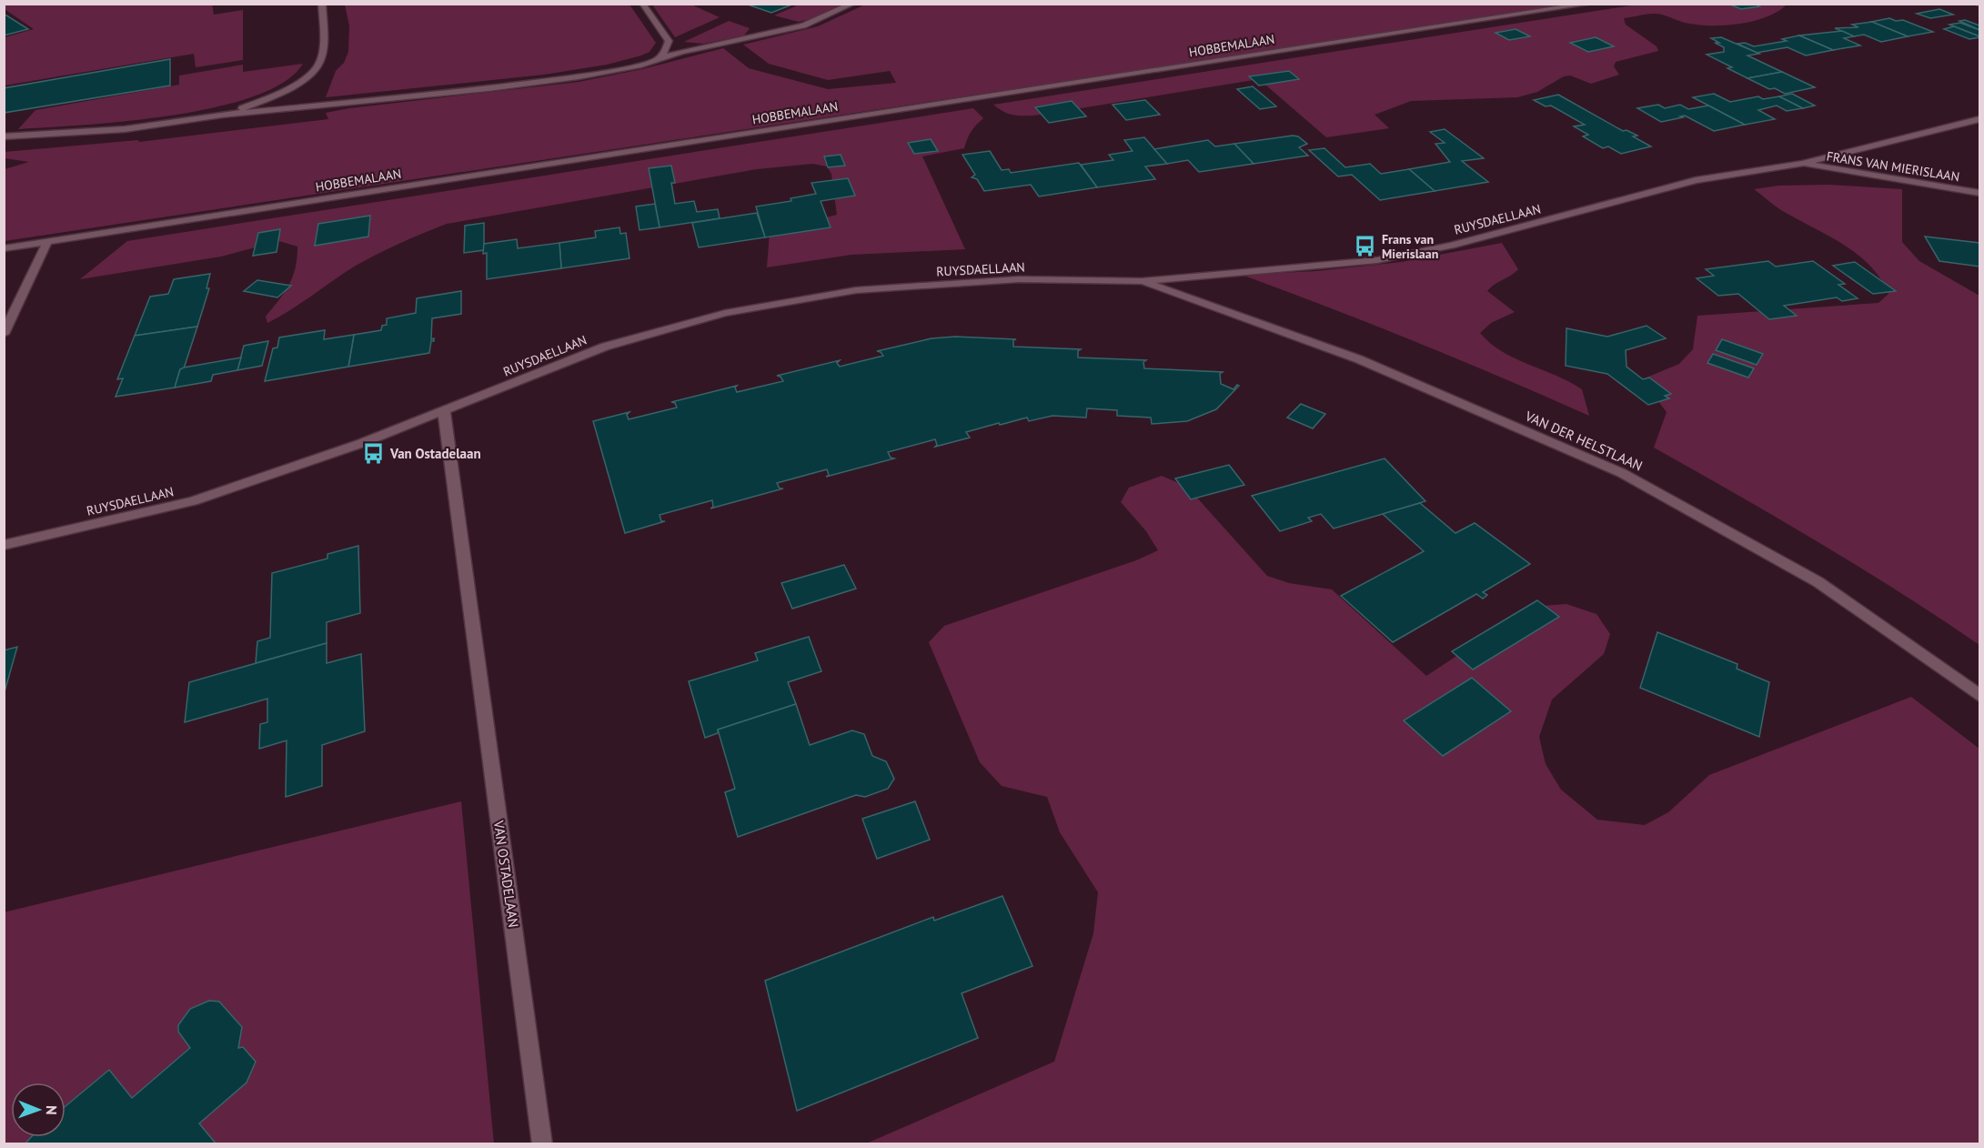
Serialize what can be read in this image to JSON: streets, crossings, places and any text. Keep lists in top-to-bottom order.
{
  "streets": {
    "street": [
      "HOBBEMALAAN",
      "FRANS VAN MIERISLAAN",
      "RUYSDAELLAAN",
      "VAN DER HELSTLAAN",
      "VAN OSTADELAAN"
    ]
  },
  "crossings": [
    ["FRANS VAN MIERISLAAN", "RUYSDAELLAAN"],
    ["RUYSDAELLAAN", "VAN DER HELSTLAAN"],
    ["RUYSDAELLAAN", "VAN OSTADELAAN"]
  ],
  "places": {
    "bus stop": ["Frans van Mierislaan", "Van Ostadelaan"]
  },
  "north": "right"
}
